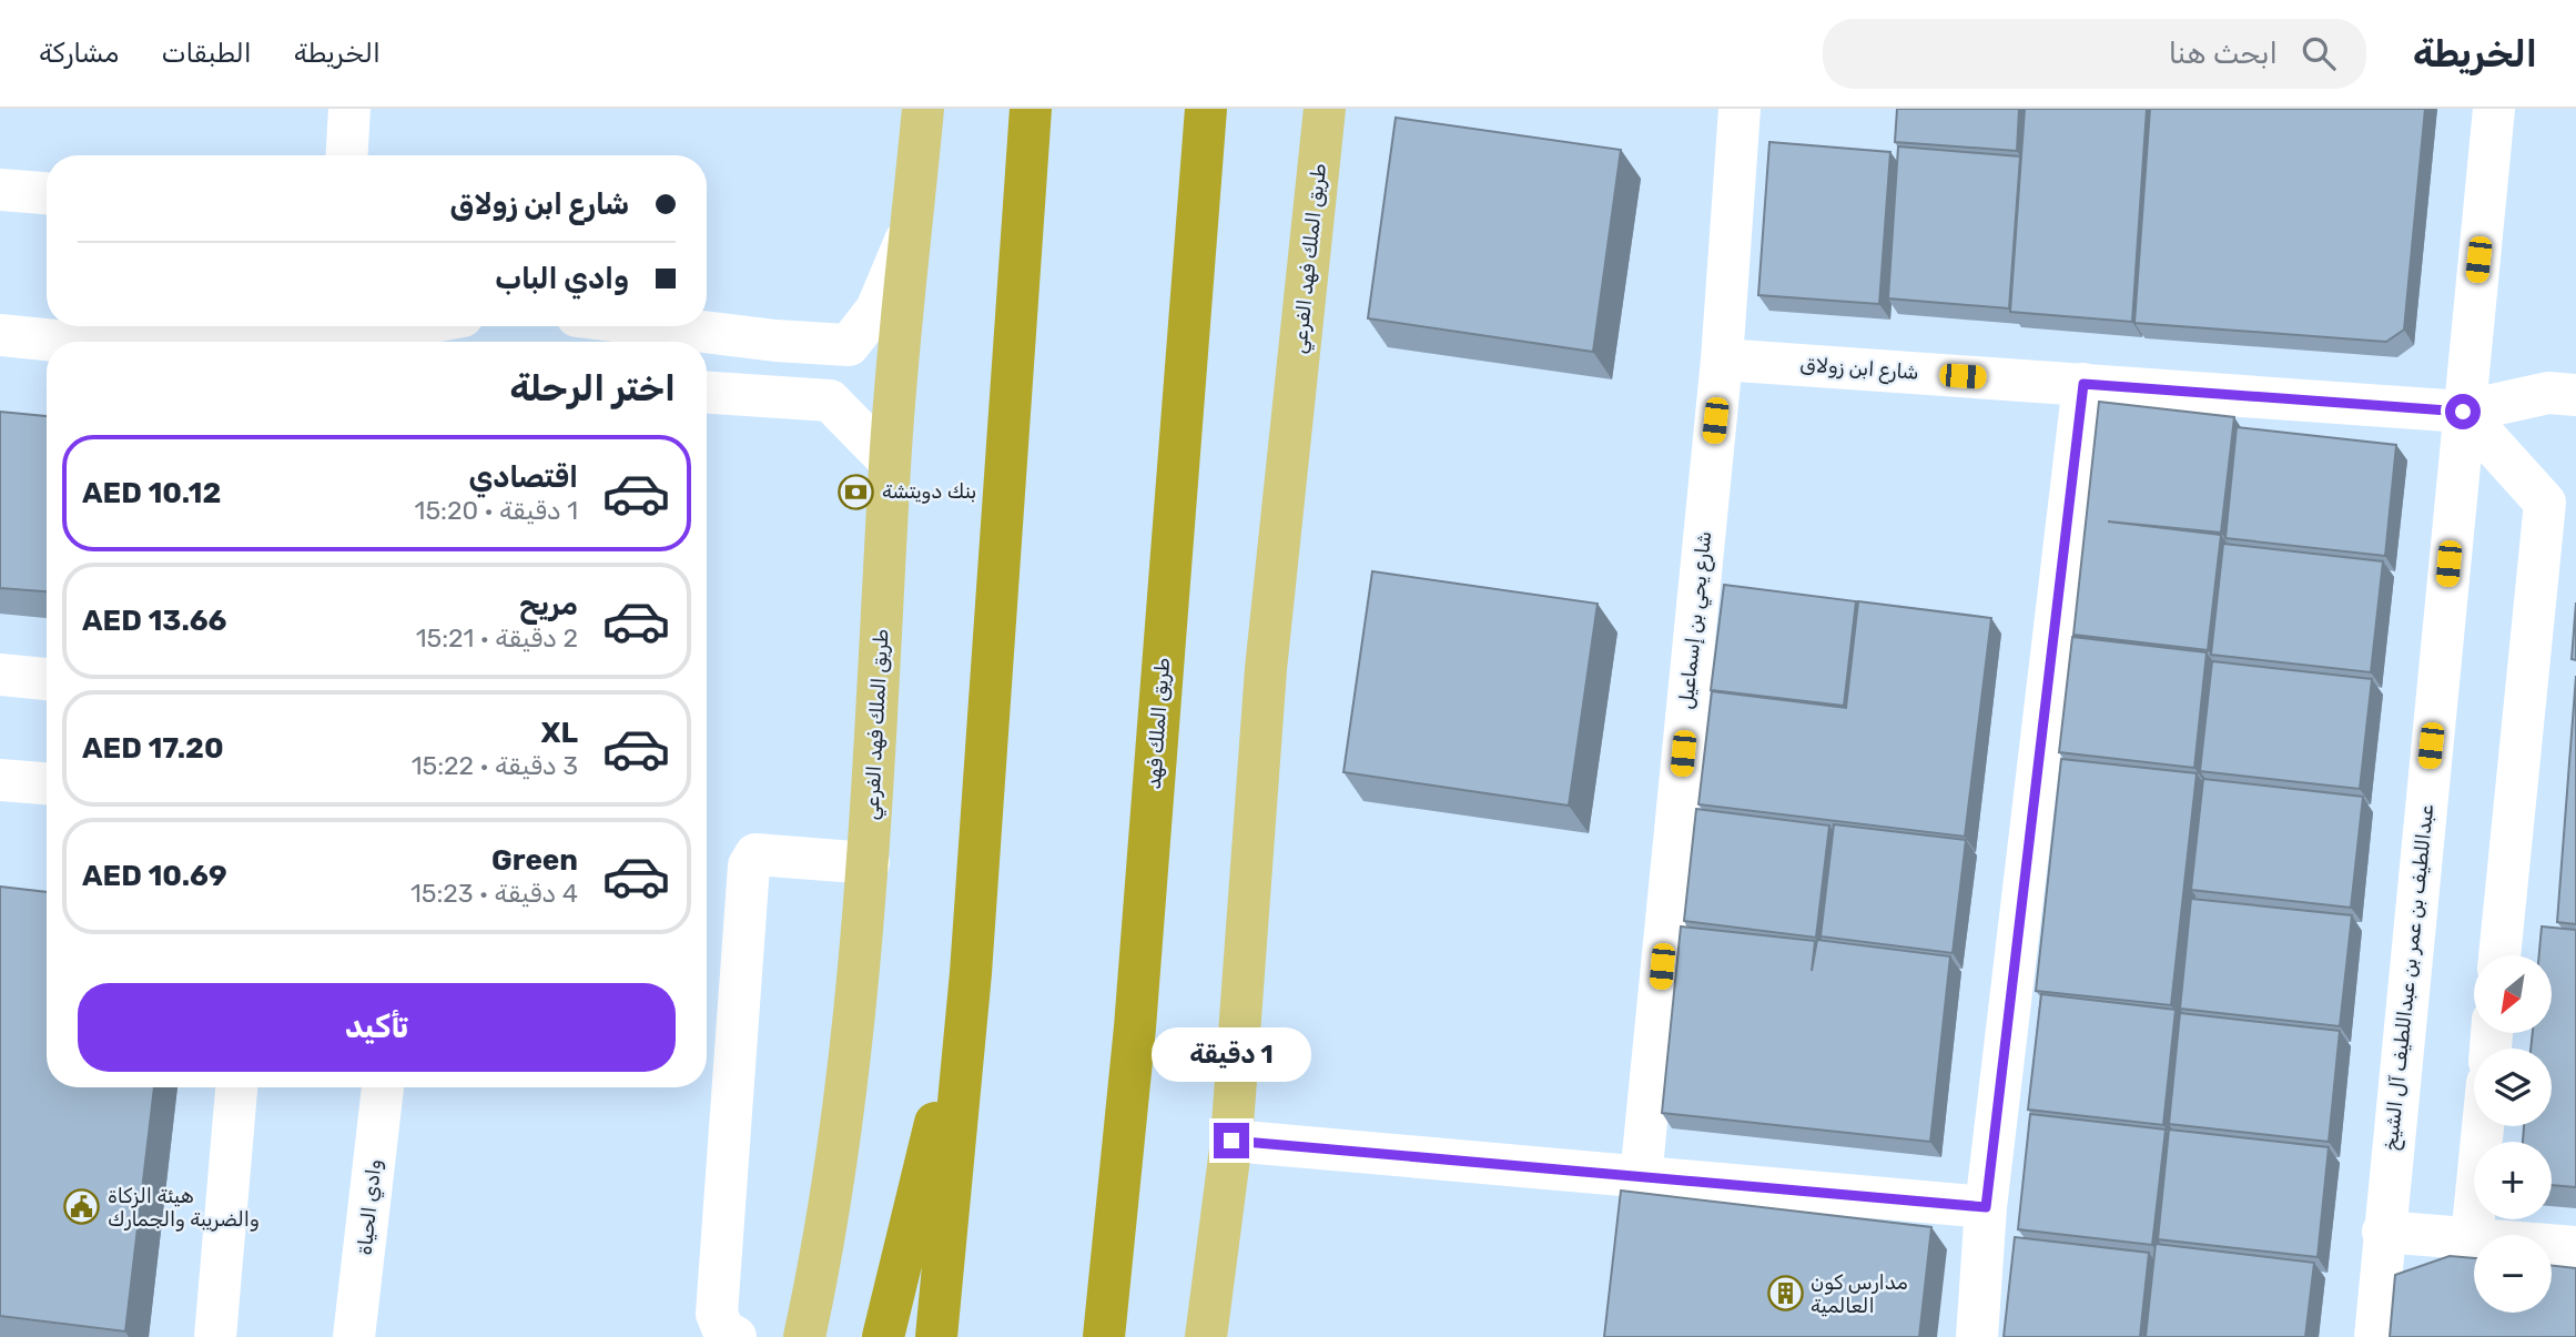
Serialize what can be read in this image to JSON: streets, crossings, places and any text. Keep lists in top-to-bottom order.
{
  "streets": {
    "highway": ["طريق الملك فهد"],
    "main road": ["طريق الملك فهد الفرعي"],
    "street": [
      "شارع ابن زولاق",
      "شارع يحي بن إسماعيل",
      "عبداللطيف بن عمر بن عبداللطيف آل الشيخ",
      "وادي الحياة"
    ]
  },
  "crossings": [
    ["شارع ابن زولاق", "شارع يحي بن إسماعيل"],
    ["شارع ابن زولاق", "عبداللطيف بن عمر بن عبداللطيف آل الشيخ"]
  ],
  "places": {
    "bank": ["بنك دويتشة"],
    "public building": ["هيئة الزكاة والضريبة والجمارك"],
    "building": ["مدارس كون العالمية"]
  },
  "north": "bottom left",
  "page": {
    "header": "الخريطة",
    "search": "ابحث هنا",
    "nav": ["الخريطة", "الطبقات", "مشاركة"],
    "banner": ["شارع ابن زولاق", "وادي الباب"],
    "heading": "اختر الرحلة",
    "list": [
      {
        "name": "اقتصادي",
        "note": "1 دقيقة · 15:20",
        "value": "AED 10.12"
      },
      {
        "name": "مريح",
        "note": "2 دقيقة · 15:21",
        "value": "AED 13.66"
      },
      {
        "name": "XL",
        "note": "3 دقيقة · 15:22",
        "value": "AED 17.20"
      },
      {
        "name": "Green",
        "note": "4 دقيقة · 15:23",
        "value": "AED 10.69"
      }
    ],
    "map_buttons": ["+", "−"],
    "buttons": "تأكيد",
    "bubble": "1 دقيقة"
  }
}
